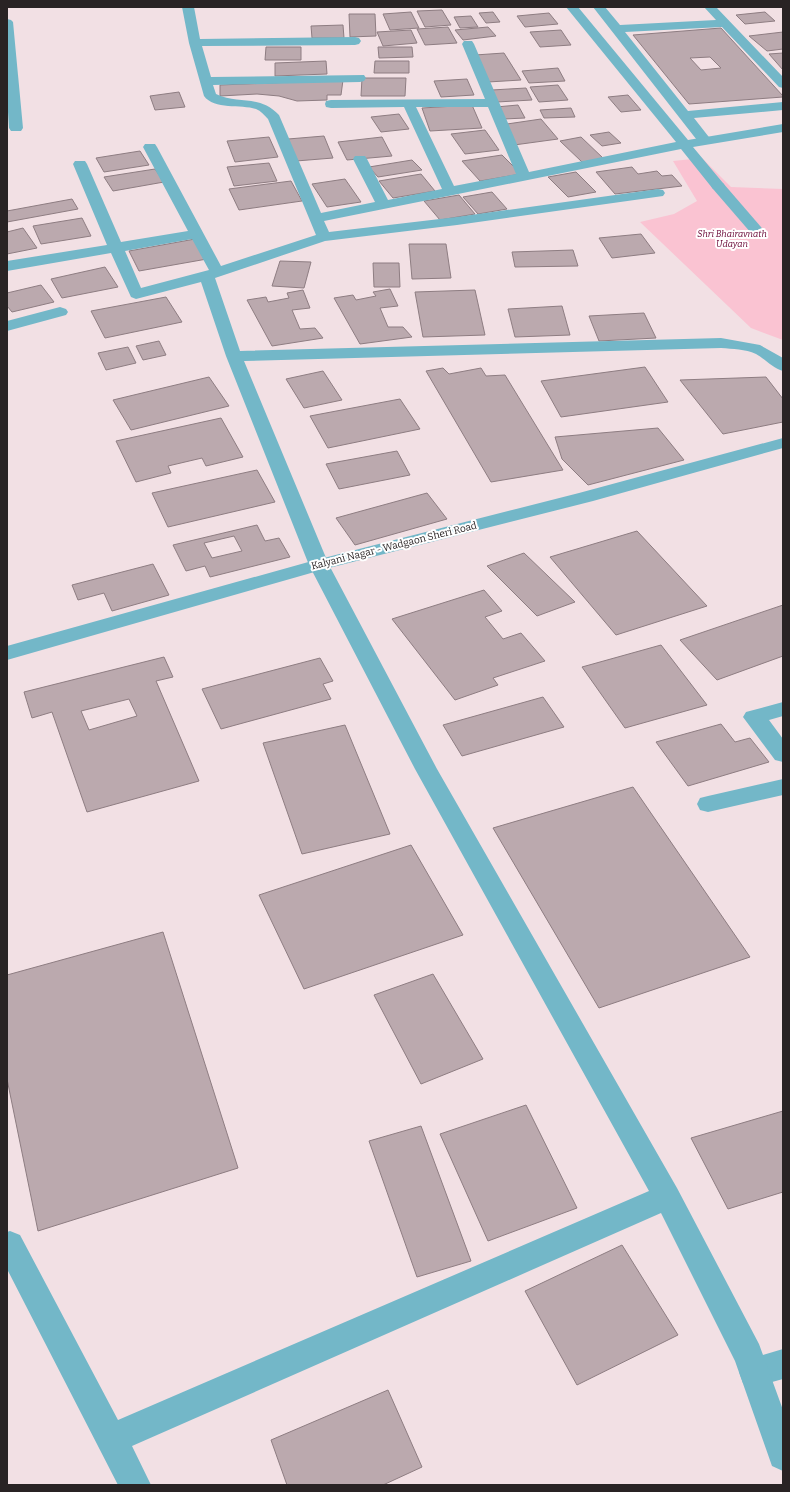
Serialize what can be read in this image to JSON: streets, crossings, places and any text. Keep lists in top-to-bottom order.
{
  "streets": {
    "street": ["Kalyani Nagar - Wadgaon Sheri Road"]
  },
  "parks": ["Shri Bhairavnath Udayan"]
}
